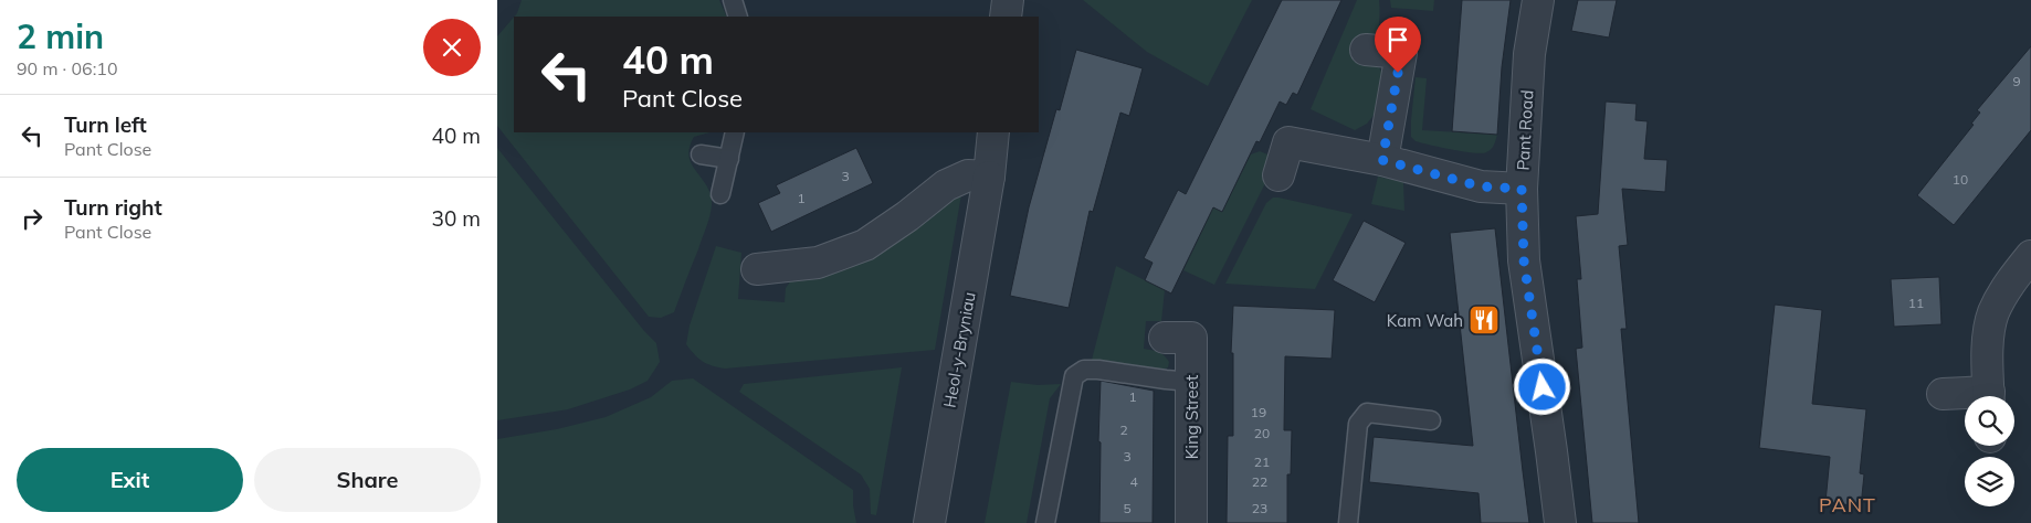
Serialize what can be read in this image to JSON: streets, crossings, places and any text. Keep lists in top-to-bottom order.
{
  "streets": {
    "street": ["Pant Road", "Heol-y-Bryniau", "King Street"]
  },
  "districts": ["PANT"],
  "places": {
    "restaurant": ["Kam Wah"]
  },
  "house_numbers": [
    "9",
    "3",
    "10",
    "1",
    "11",
    "1",
    "19",
    "2",
    "20",
    "3",
    "21",
    "4",
    "22",
    "5",
    "23"
  ],
  "page": {
    "heading": ["2 min", "90 m · 06:10"],
    "turn": ["40 m", "Pant Close"],
    "list": [
      {
        "name": "Turn left",
        "note": "Pant Close",
        "value": "40 m"
      },
      {
        "name": "Turn right",
        "note": "Pant Close",
        "value": "30 m"
      }
    ],
    "buttons": ["Exit", "Share"]
  }
}
